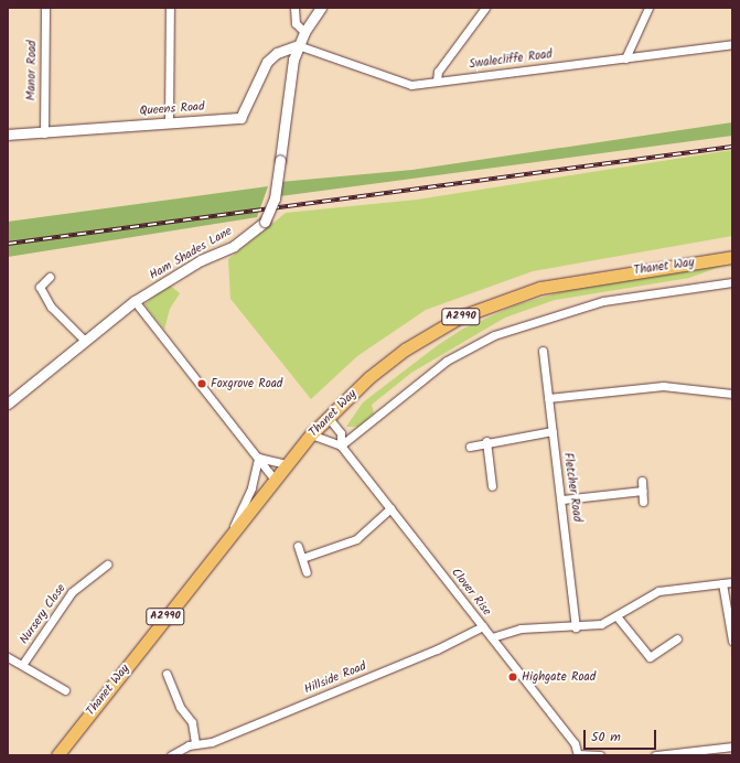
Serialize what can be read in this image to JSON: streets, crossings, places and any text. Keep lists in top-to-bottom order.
{
  "streets": {
    "main road": ["Thanet Way", "A2990"],
    "street": [
      "Swalecliffe Road",
      "Manor Road",
      "Queens Road",
      "Ham Shades Lane",
      "Fletcher Road",
      "Clover Rise",
      "Nursery Close",
      "Hillside Road"
    ]
  },
  "crossings": [
    ["Swalecliffe Road", "Queens Road"],
    ["Swalecliffe Road", "Ham Shades Lane"],
    ["Manor Road", "Queens Road"],
    ["Queens Road", "Ham Shades Lane"],
    ["Thanet Way", "Clover Rise"],
    ["Clover Rise", "Hillside Road"]
  ],
  "places": ["Foxgrove Road", "Highgate Road"],
  "scale_bar": "50 m"
}
